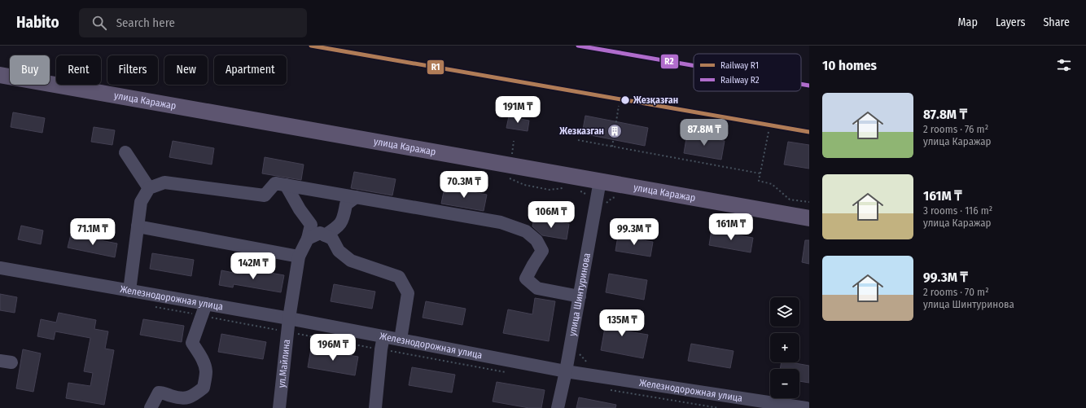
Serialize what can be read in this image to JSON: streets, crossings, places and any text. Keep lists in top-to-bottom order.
{
  "streets": {
    "main road": ["улица Каражар"],
    "street": ["улица Шинтуринова", "Железнодорожная улица", "ул.Майлина"]
  },
  "crossings": [
    ["улица Каражар", "улица Шинтуринова"],
    ["улица Шинтуринова", "Железнодорожная улица"],
    ["Железнодорожная улица", "ул.Майлина"]
  ],
  "places": {
    "other": ["Жезқазған"],
    "building": ["Жезказган"]
  },
  "lines": ["rail line R1", "rail line R2"],
  "legend": ["Railway R1", "Railway R2"],
  "page": {
    "header": "Habito",
    "search": "Search here",
    "nav": ["Map", "Layers", "Share"],
    "heading": "10 homes",
    "chip": [
      "Buy",
      "Rent",
      "Filters",
      "New",
      "Apartment"
    ],
    "list": [
      {
        "name": "87.8M ₸",
        "note": "2 rooms · 76 m² · улица Каражар"
      },
      {
        "name": "161M ₸",
        "note": "3 rooms · 116 m² · улица Каражар"
      },
      {
        "name": "99.3M ₸",
        "note": "2 rooms · 70 m² · улица Шинтуринова"
      }
    ],
    "price": [
      "191M ₸",
      "87.8M ₸",
      "70.3M ₸",
      "106M ₸",
      "161M ₸",
      "71.1M ₸",
      "99.3M ₸",
      "142M ₸",
      "135M ₸",
      "196M ₸"
    ],
    "map_buttons": ["+", "−"]
  }
}
